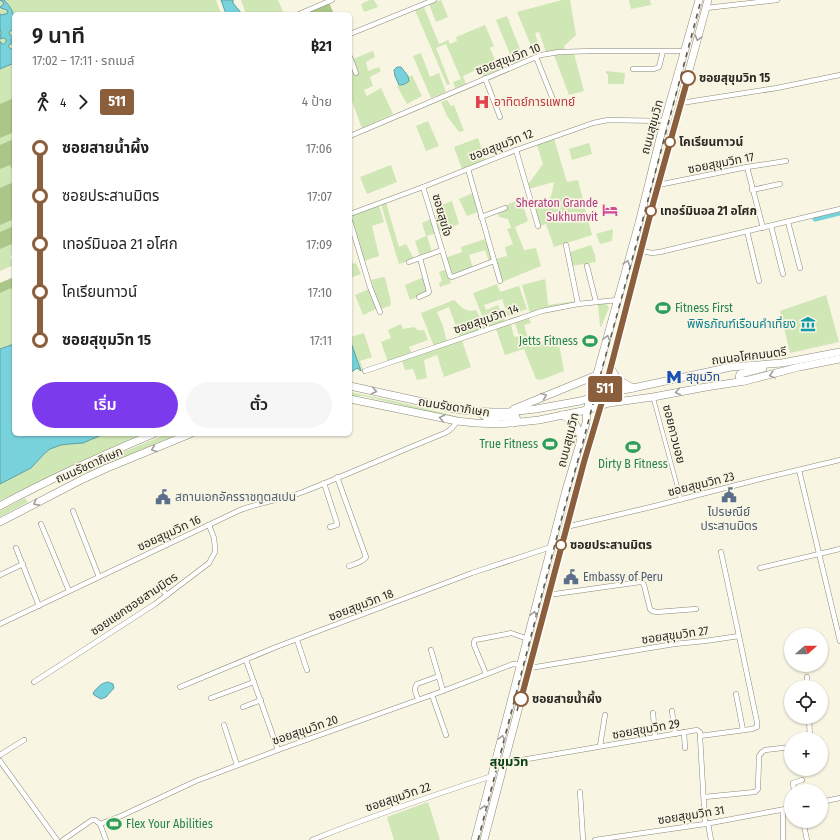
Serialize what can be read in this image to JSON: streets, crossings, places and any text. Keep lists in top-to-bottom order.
{
  "streets": {
    "main road": ["ถนนสุขุมวิท", "ถนนอโศกมนตรี", "ถนนรัชดาภิเษก"],
    "street": [
      "ซอยสุขุมวิท 10",
      "ซอยสุขุมวิท 12",
      "ซอยสุขุมวิท 17",
      "ซอยสุขใจ",
      "ซอยสุขุมวิท 14",
      "ซอยคาวบอย",
      "ซอยสุขุมวิท 23",
      "ซอยสุขุมวิท 16",
      "ซอยแยกซอยสามมิตร",
      "ซอยสุขุมวิท 18",
      "ซอยสุขุมวิท 27",
      "ซอยสุขุมวิท 29",
      "ซอยสุขุมวิท 20",
      "ซอยสุขุมวิท 22",
      "ซอยสุขุมวิท 31"
    ]
  },
  "crossings": [
    ["ซอยสุขุมวิท 10", "ถนนสุขุมวิท"],
    ["ถนนสุขุมวิท", "ซอยสุขุมวิท 12"],
    ["ถนนสุขุมวิท", "ซอยสุขุมวิท 17"],
    ["ถนนสุขุมวิท", "ซอยสุขุมวิท 14"],
    ["ถนนสุขุมวิท", "ถนนอโศกมนตรี"],
    ["ถนนสุขุมวิท", "ถนนรัชดาภิเษก"],
    ["ถนนสุขุมวิท", "ซอยสุขุมวิท 23"],
    ["ถนนสุขุมวิท", "ซอยสุขุมวิท 18"],
    ["ถนนสุขุมวิท", "ซอยสุขุมวิท 27"],
    ["ถนนสุขุมวิท", "ซอยสุขุมวิท 29"],
    ["ถนนสุขุมวิท", "ซอยสุขุมวิท 20"],
    ["ถนนสุขุมวิท", "ซอยสุขุมวิท 22"],
    ["ซอยสุขุมวิท 12", "ซอยสุขใจ"],
    ["ถนนอโศกมนตรี", "ถนนรัชดาภิเษก"],
    ["ถนนอโศกมนตรี", "ซอยคาวบอย"],
    ["ถนนรัชดาภิเษก", "ซอยสุขุมวิท 16"],
    ["ซอยคาวบอย", "ซอยสุขุมวิท 23"],
    ["ซอยสุขุมวิท 16", "ซอยแยกซอยสามมิตร"]
  ],
  "districts": ["สุขุมวิท"],
  "places": {
    "other": [
      "ซอยสุขุมวิท 15",
      "โคเรียนทาวน์",
      "เทอร์มินอล 21 อโศก",
      "ซอยประสานมิตร",
      "ซอยสายน้ำผึ้ง"
    ],
    "hospital": ["อาทิตย์การแพทย์"],
    "hotel": ["Sheraton Grande Sukhumvit"],
    "sports": [
      "Fitness First",
      "Jetts Fitness",
      "True Fitness",
      "Dirty B Fitness",
      "Flex Your Abilities"
    ],
    "museum": ["พิพิธภัณฑ์เรือนคำเที่ยง"],
    "metro station": ["สุขุมวิท"],
    "public building": ["ไปรษณีย์ ประสานมิตร", "สถานเอกอัครราชทูตสเปน", "Embassy of Peru"]
  },
  "lines": ["bus line 511"],
  "north": "right",
  "page": {
    "on_map": "511",
    "heading": ["9 นาที", "17:02 – 17:11 · รถเมล์", "฿21"],
    "legs": ["4", "511", "4 ป้าย"],
    "list": [
      {
        "name": "ซอยสายน้ำผึ้ง",
        "value": "17:06"
      },
      {
        "name": "ซอยประสานมิตร",
        "value": "17:07"
      },
      {
        "name": "เทอร์มินอล 21 อโศก",
        "value": "17:09"
      },
      {
        "name": "โคเรียนทาวน์",
        "value": "17:10"
      },
      {
        "name": "ซอยสุขุมวิท 15",
        "value": "17:11"
      }
    ],
    "buttons": ["เริ่ม", "ตั๋ว"],
    "map_buttons": ["+", "−"]
  }
}
